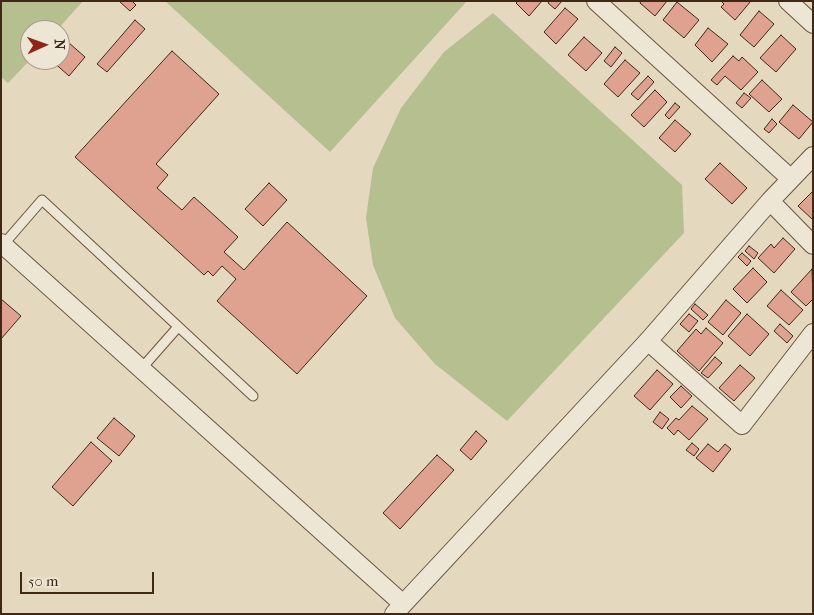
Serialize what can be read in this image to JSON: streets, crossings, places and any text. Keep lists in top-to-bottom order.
{
  "scale_bar": "50 m",
  "north": "right"
}
